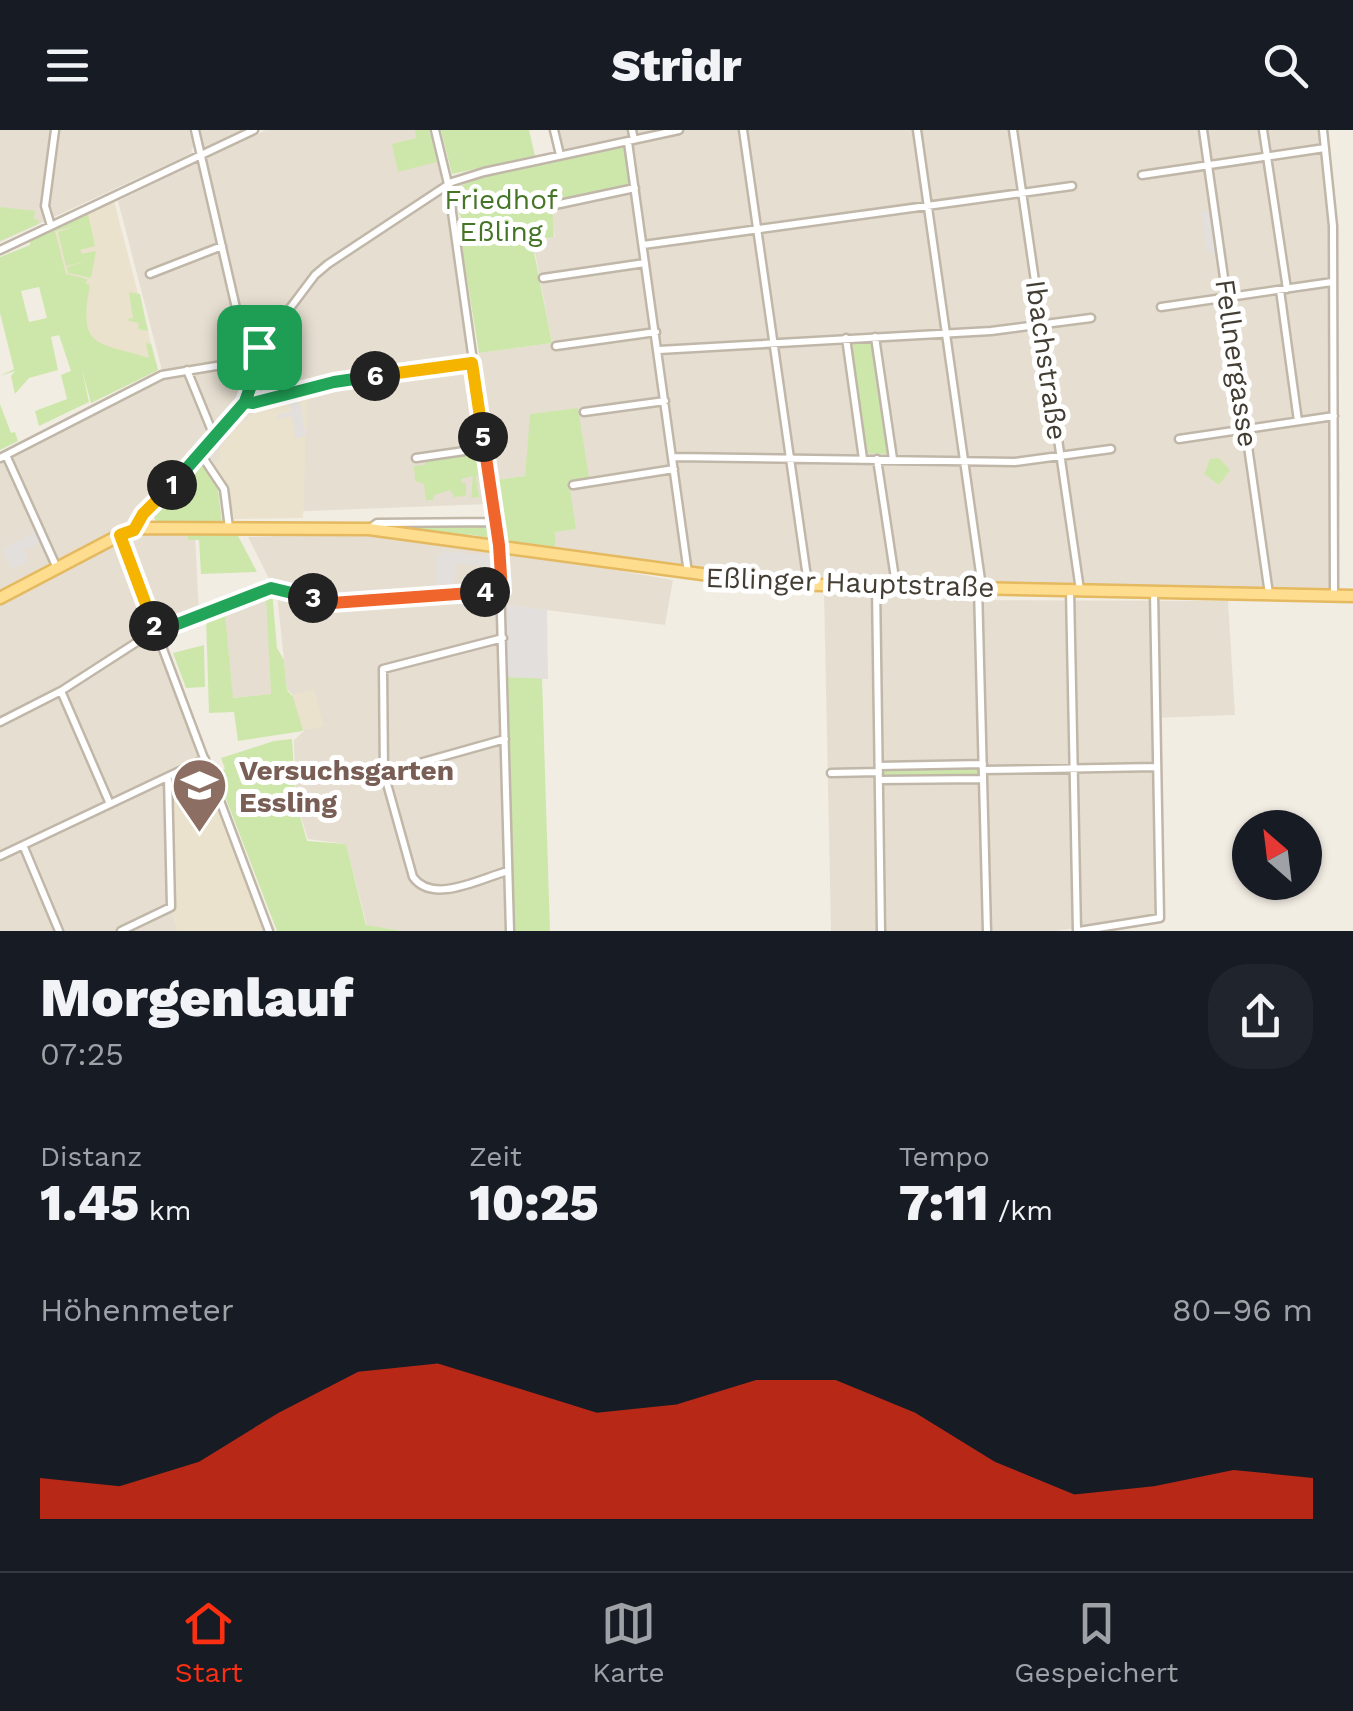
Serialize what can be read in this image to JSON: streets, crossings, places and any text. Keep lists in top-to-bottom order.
{
  "streets": {
    "main road": ["Eßlinger Hauptstraße"],
    "street": ["Ibachstraße", "Fellnergasse"]
  },
  "crossings": [
    ["Ibachstraße", "Eßlinger Hauptstraße"],
    ["Fellnergasse", "Eßlinger Hauptstraße"]
  ],
  "parks": ["Friedhof Eßling"],
  "places": {
    "school or university": ["Versuchsgarten Essling"]
  },
  "north": "top left",
  "page": {
    "header": "Stridr",
    "pins": [
      "6",
      "5",
      "1",
      "4",
      "3",
      "2"
    ],
    "heading": ["Morgenlauf", "07:25"],
    "stats": [
      ["Distanz", "1.45 km"],
      ["Zeit", "10:25"],
      ["Tempo", "7:11 /km"]
    ],
    "chart": ["Höhenmeter", "80–96 m"],
    "tabs": ["Start", "Karte", "Gespeichert"]
  }
}
